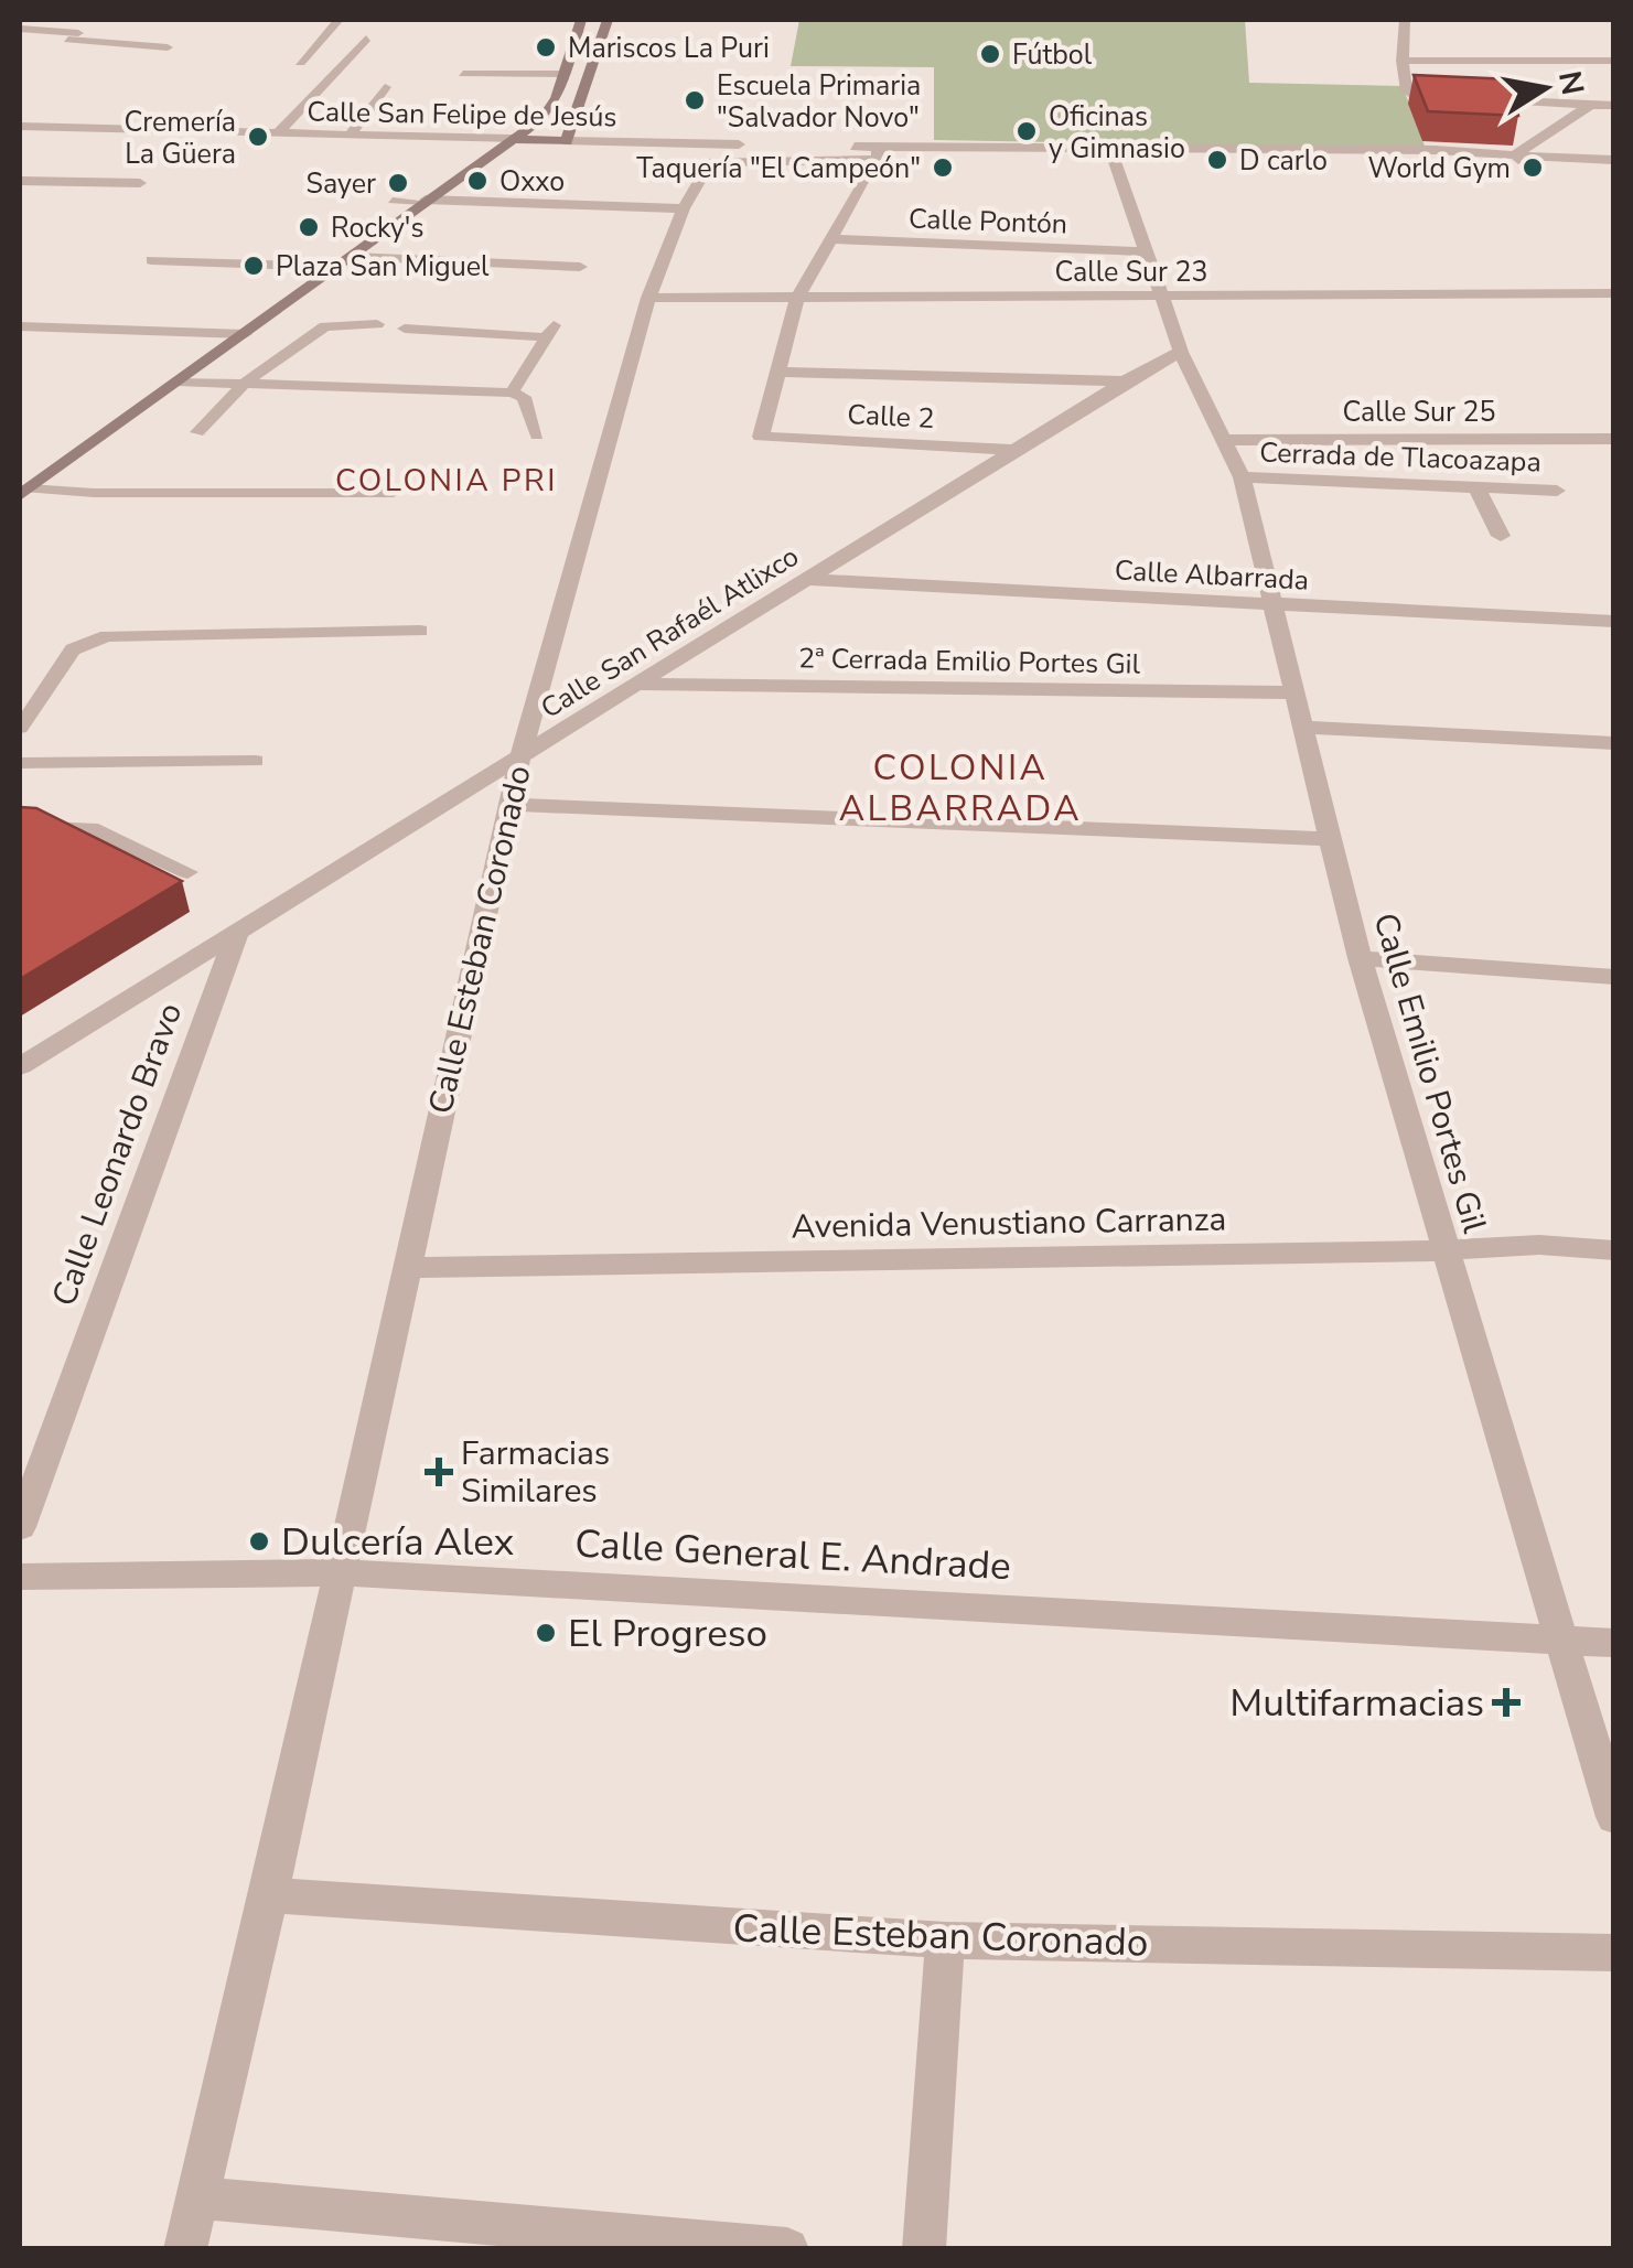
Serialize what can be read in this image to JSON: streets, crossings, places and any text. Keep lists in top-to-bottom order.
{
  "streets": {
    "street": [
      "Calle San Felipe de Jesús",
      "Calle Pontón",
      "Calle Sur 23",
      "Calle Sur 25",
      "Calle 2",
      "Cerrada de Tlacoazapa",
      "Calle Albarrada",
      "Calle San Rafaél Atlixco",
      "2ª Cerrada Emilio Portes Gil",
      "Calle Esteban Coronado",
      "Calle Emilio Portes Gil",
      "Calle Leonardo Bravo",
      "Avenida Venustiano Carranza",
      "Calle General E. Andrade"
    ]
  },
  "crossings": [
    ["Calle San Felipe de Jesús", "Calle Esteban Coronado"],
    ["Calle San Felipe de Jesús", "Calle Emilio Portes Gil"],
    ["Calle Pontón", "Calle Emilio Portes Gil"],
    ["Calle Sur 23", "Calle Esteban Coronado"],
    ["Calle Sur 23", "Calle Emilio Portes Gil"],
    ["Calle Sur 25", "Calle Emilio Portes Gil"],
    ["Calle 2", "Calle San Rafaél Atlixco"],
    ["Cerrada de Tlacoazapa", "Calle Emilio Portes Gil"],
    ["Calle Albarrada", "Calle San Rafaél Atlixco"],
    ["Calle Albarrada", "Calle Emilio Portes Gil"],
    ["Calle San Rafaél Atlixco", "2ª Cerrada Emilio Portes Gil"],
    ["Calle San Rafaél Atlixco", "Calle Esteban Coronado"],
    ["Calle San Rafaél Atlixco", "Calle Emilio Portes Gil"],
    ["Calle San Rafaél Atlixco", "Calle Leonardo Bravo"],
    ["2ª Cerrada Emilio Portes Gil", "Calle Emilio Portes Gil"],
    ["Calle Esteban Coronado", "Avenida Venustiano Carranza"],
    ["Calle Esteban Coronado", "Calle General E. Andrade"],
    ["Calle Emilio Portes Gil", "Avenida Venustiano Carranza"],
    ["Calle Emilio Portes Gil", "Calle General E. Andrade"]
  ],
  "districts": ["COLONIA PRI", "COLONIA ALBARRADA"],
  "places": {
    "other": [
      "Mariscos La Puri",
      "Fútbol",
      "Escuela Primaria \"Salvador Novo\"",
      "Oficinas y Gimnasio",
      "Cremería La Güera",
      "D carlo",
      "Taquería \"El Campeón\"",
      "World Gym",
      "Oxxo",
      "Sayer",
      "Rocky's",
      "Plaza San Miguel",
      "Dulcería Alex",
      "El Progreso"
    ],
    "health": ["Farmacias Similares", "Multifarmacias"]
  },
  "north": "right"
}
